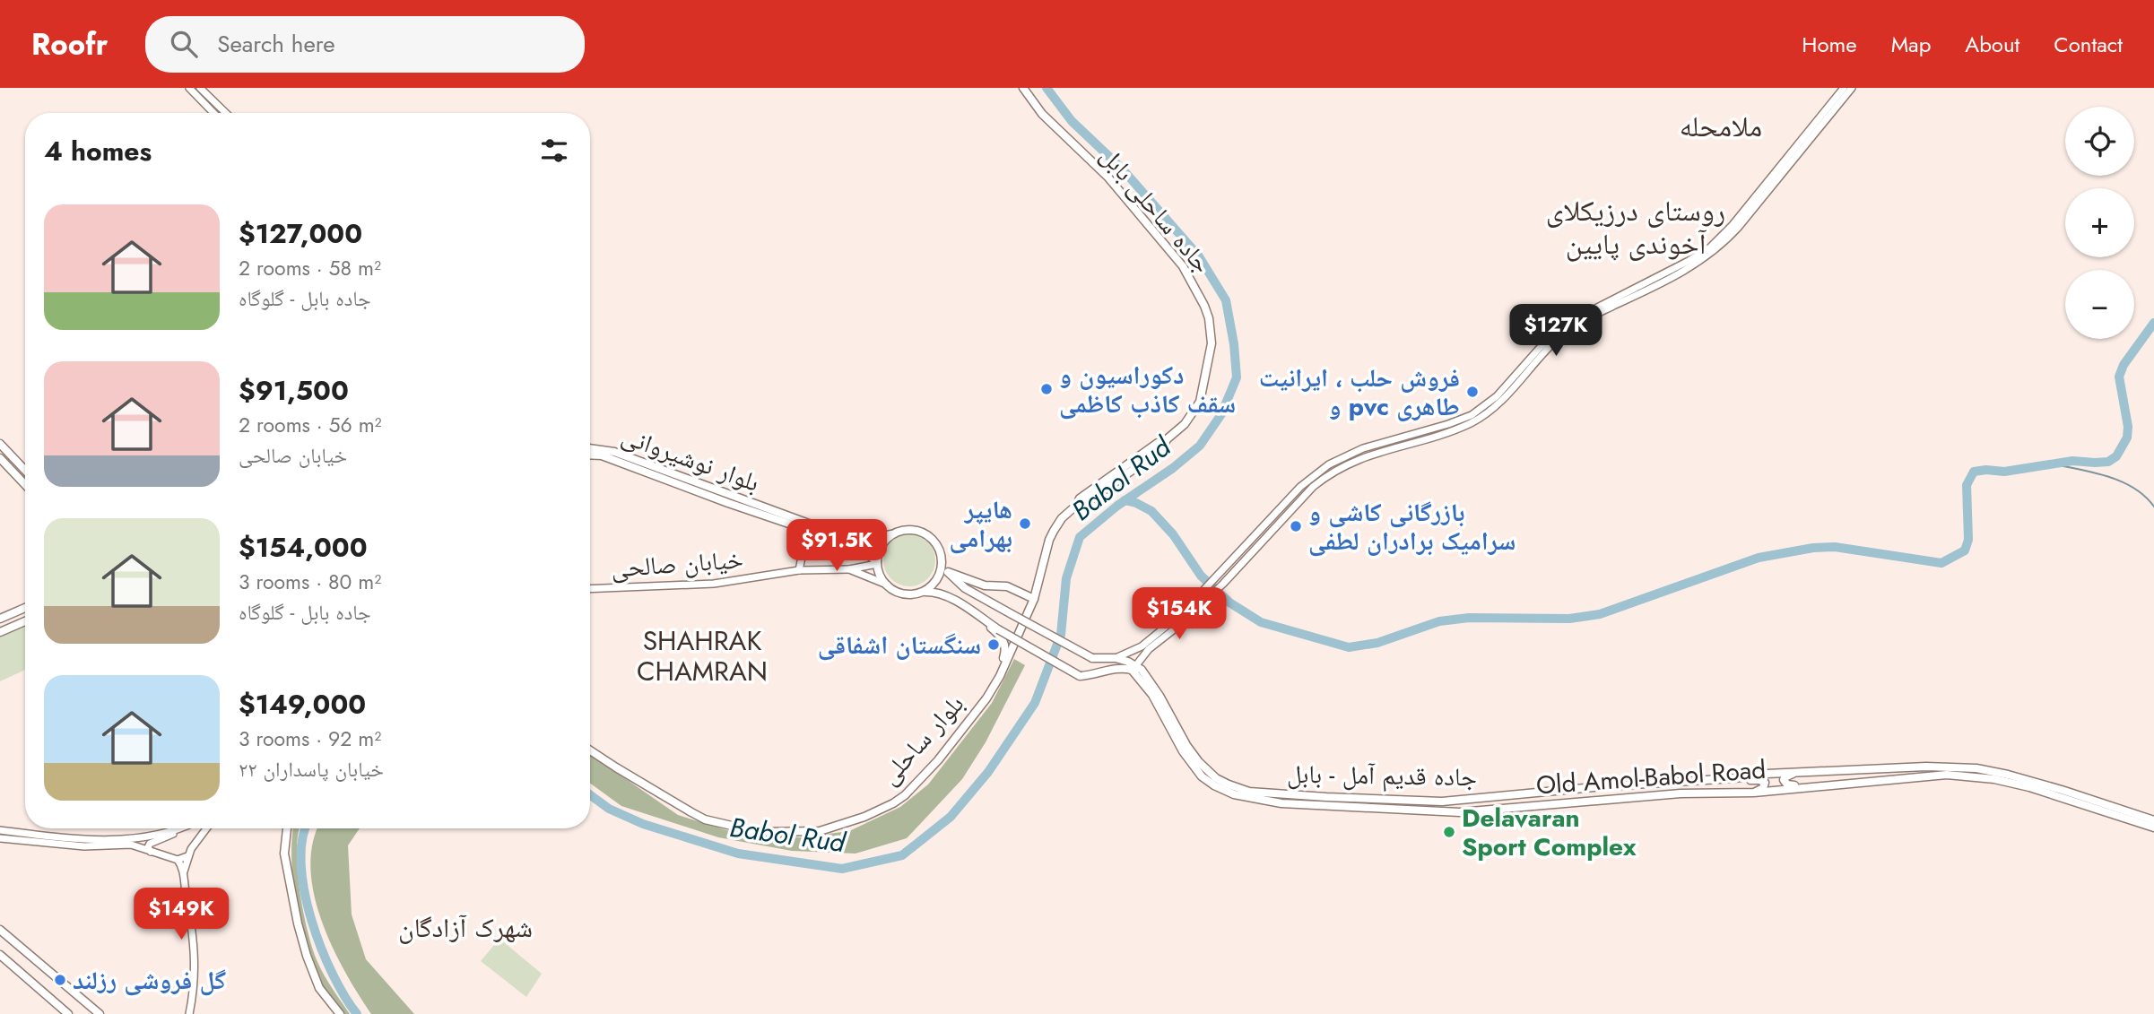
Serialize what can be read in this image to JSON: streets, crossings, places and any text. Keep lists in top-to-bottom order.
{
  "streets": {
    "main road": [
      "جاده ساحلی بابل",
      "بلوار نوشیروانی",
      "خيابان صالحی",
      "بلوار ساحلی",
      "Old Amol-Babol Road"
    ]
  },
  "crossings": [
    ["جاده ساحلی بابل", "بلوار ساحلی"]
  ],
  "districts": [
    "ملامحله",
    "روستای درزیکلای آخوندی پایین",
    "SHAHRAK CHAMRAN",
    "شهرک آزادگان"
  ],
  "water": ["Babol Rud"],
  "places": [
    "دکوراسیون و سقف کاذب کاظمی",
    "فروش حلب ، ایرانیت و pvc طاهری",
    "هایپر بهرامی",
    "بازرگانی کاشی و سرامیک برادران لطفی",
    "سنگستان اشفاقی",
    "Delavaran Sport Complex",
    "گل فروشی رزلند"
  ],
  "page": {
    "header": "Roofr",
    "search": "Search here",
    "nav": [
      "Home",
      "Map",
      "About",
      "Contact"
    ],
    "map_buttons": ["+", "−"],
    "heading": "4 homes",
    "list": [
      {
        "name": "$127,000",
        "note": "2 rooms · 58 m² · جاده بابل - گلوگاه"
      },
      {
        "name": "$91,500",
        "note": "2 rooms · 56 m² · خيابان صالحی"
      },
      {
        "name": "$154,000",
        "note": "3 rooms · 80 m² · جاده بابل - گلوگاه"
      },
      {
        "name": "$149,000",
        "note": "3 rooms · 92 m² · خیابان پاسداران ۲۲"
      }
    ],
    "price": [
      "$127K",
      "$91.5K",
      "$154K",
      "$149K"
    ]
  }
}
